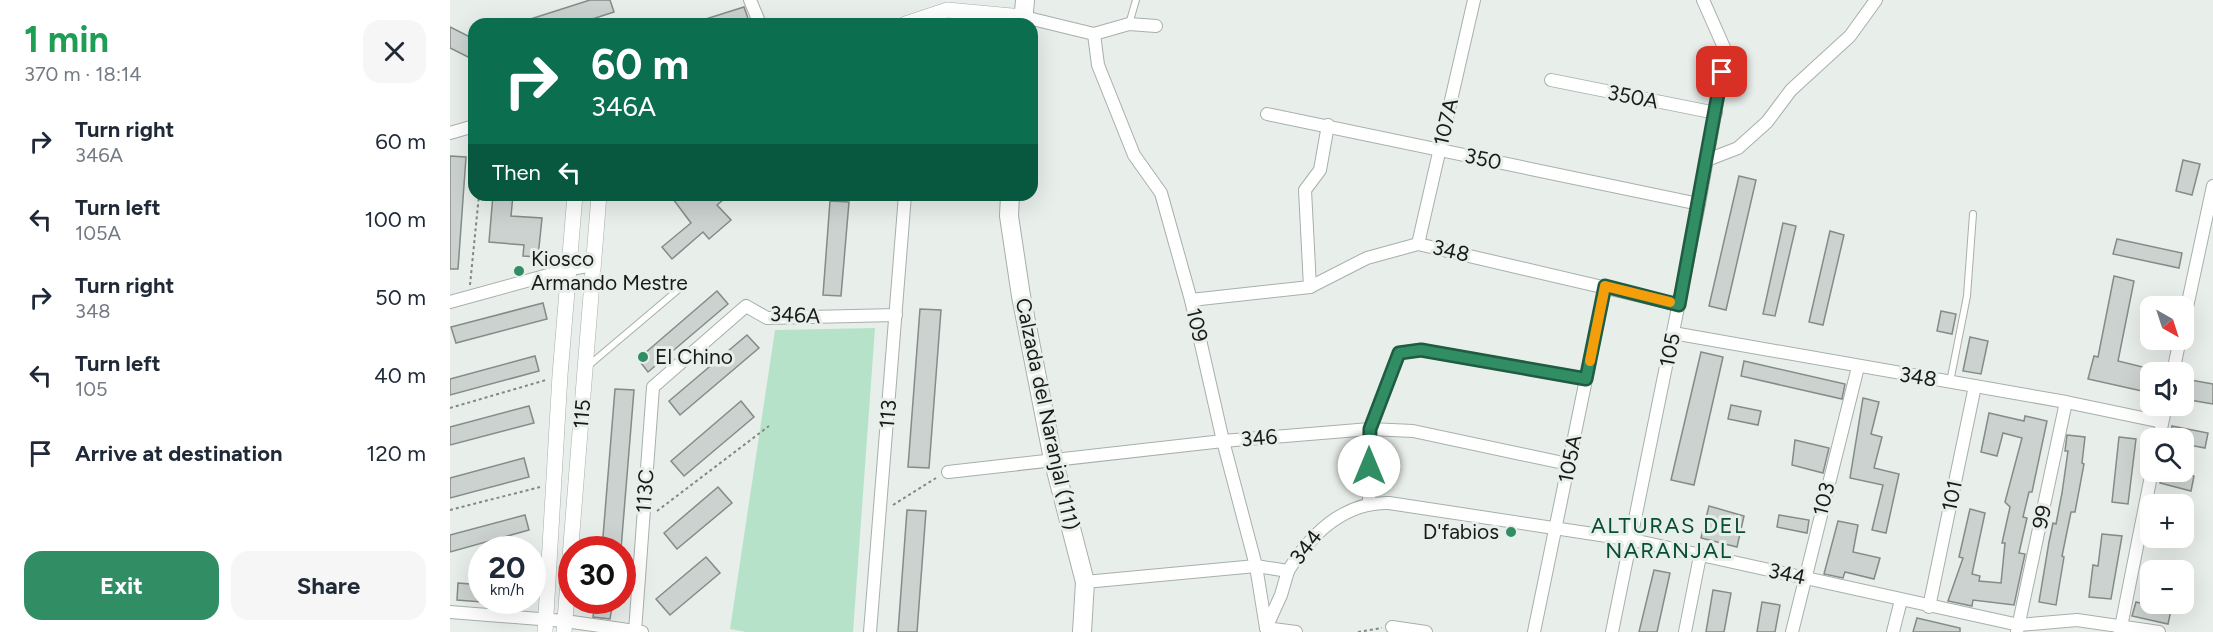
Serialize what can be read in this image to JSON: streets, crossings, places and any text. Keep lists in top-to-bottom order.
{
  "streets": {
    "main road": ["Calzada del Naranjal (111)"],
    "street": [
      "350A",
      "107A",
      "350",
      "348",
      "346A",
      "109",
      "105",
      "115",
      "113",
      "346",
      "105A",
      "113C",
      "101",
      "103",
      "99",
      "344"
    ]
  },
  "crossings": [
    ["350A", "105"],
    ["107A", "350"],
    ["107A", "348"],
    ["350", "105"],
    ["348", "109"],
    ["348", "105"],
    ["348", "105A"],
    ["348", "101"],
    ["348", "103"],
    ["348", "99"],
    ["346A", "113"],
    ["346A", "113C"],
    ["109", "346"],
    ["109", "344"],
    ["105", "344"],
    ["Calzada del Naranjal (111)", "346"],
    ["Calzada del Naranjal (111)", "344"],
    ["346", "105A"],
    ["105A", "344"],
    ["101", "344"],
    ["103", "344"],
    ["99", "344"]
  ],
  "districts": ["ALTURAS DEL NARANJAL"],
  "places": ["Kiosco Armando Mestre", "El Chino", "D'fabios"],
  "north": "bottom right",
  "page": {
    "heading": ["1 min", "370 m · 18:14"],
    "turn": ["60 m", "346A"],
    "list": [
      {
        "name": "Turn right",
        "note": "346A",
        "value": "60 m"
      },
      {
        "name": "Turn left",
        "note": "105A",
        "value": "100 m"
      },
      {
        "name": "Turn right",
        "note": "348",
        "value": "50 m"
      },
      {
        "name": "Turn left",
        "note": "105",
        "value": "40 m"
      },
      {
        "name": "Arrive at destination",
        "value": "120 m"
      }
    ],
    "then": "Then",
    "map_buttons": ["+", "−"],
    "speed": "20 km/h",
    "limit": "30",
    "buttons": ["Exit", "Share"]
  }
}
